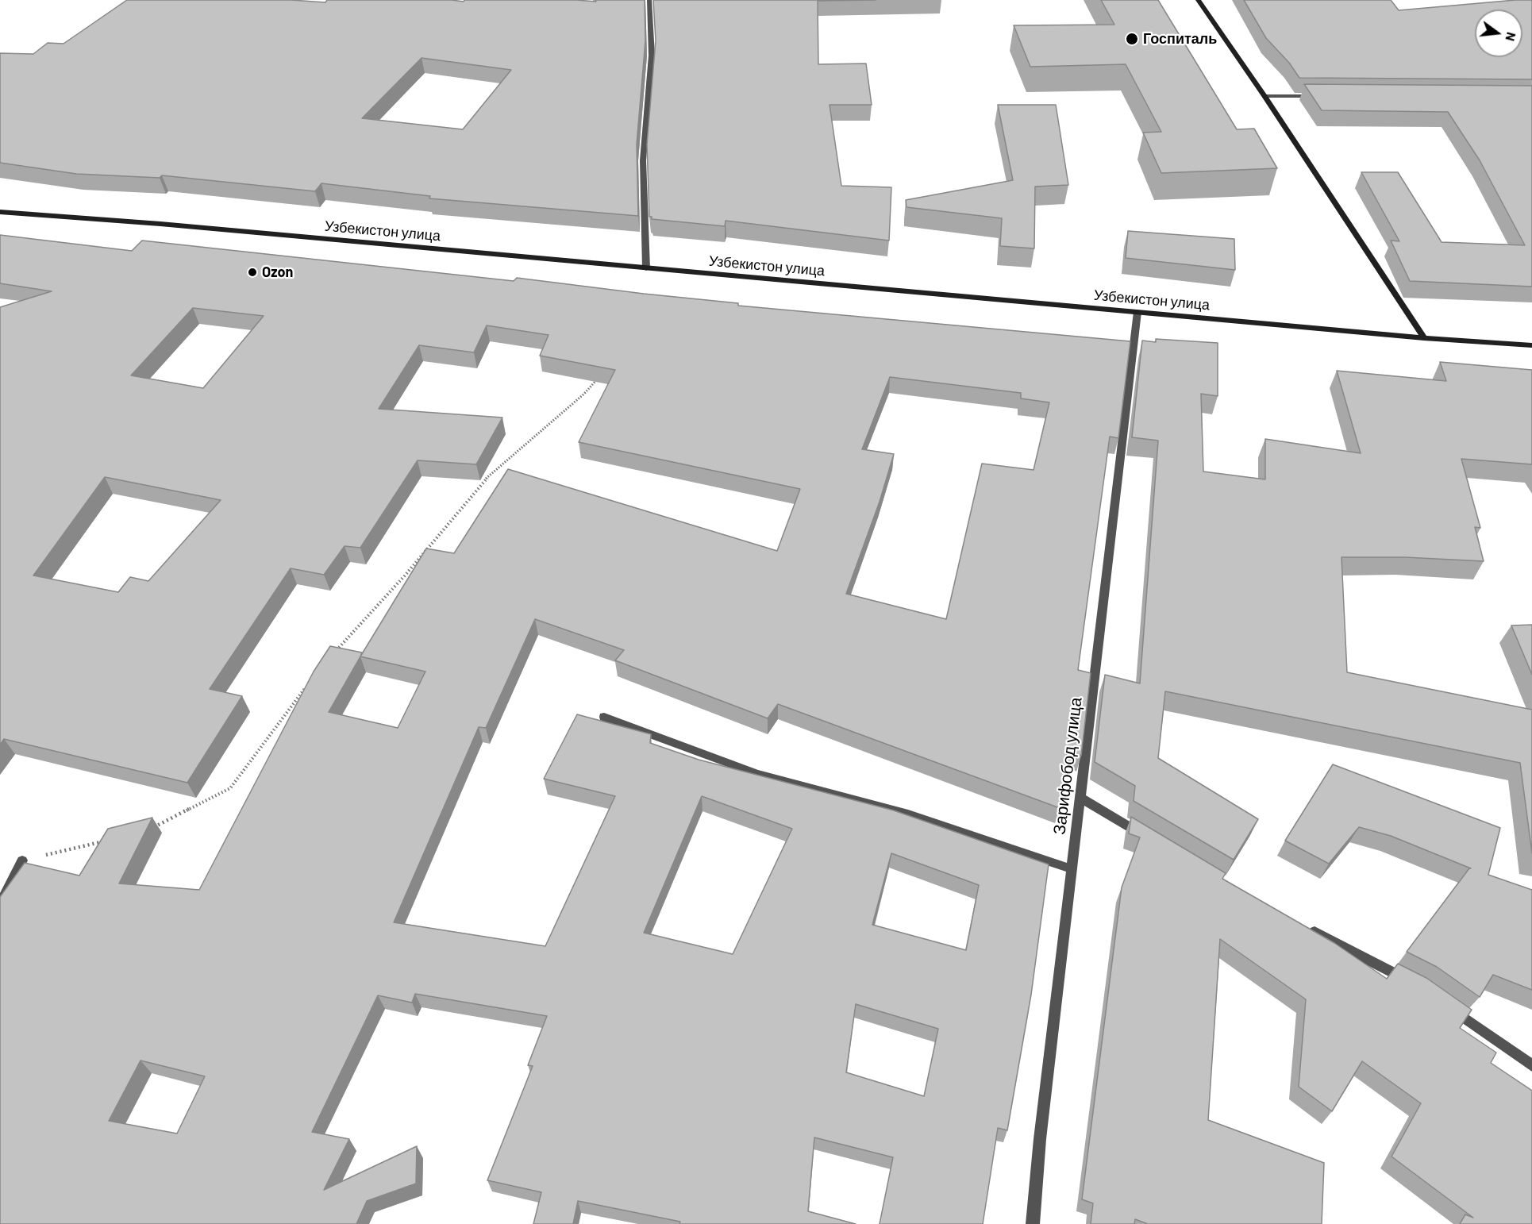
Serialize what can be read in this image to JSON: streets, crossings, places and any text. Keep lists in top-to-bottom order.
{
  "streets": {
    "main road": ["Узбекистон улица"],
    "street": ["Зарифобод улица"]
  },
  "crossings": [
    ["Узбекистон улица", "Зарифобод улица"]
  ],
  "places": ["Госпиталь", "Ozon"],
  "north": "right"
}
